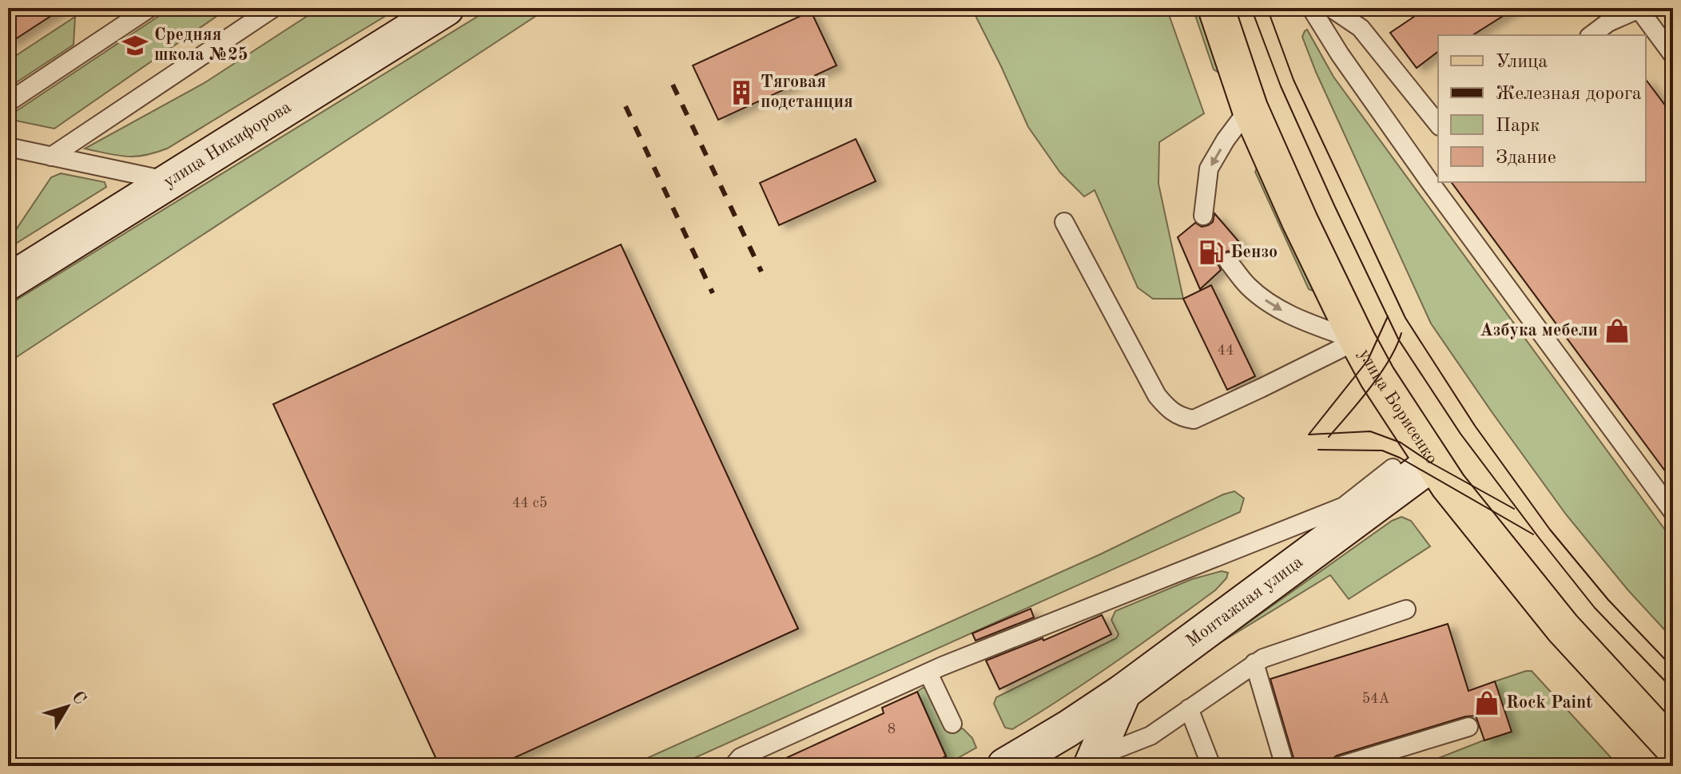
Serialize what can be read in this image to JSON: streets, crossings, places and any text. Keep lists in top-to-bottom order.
{
  "streets": {
    "main road": ["улица Никифорова", "улица Борисенко", "Монтажная улица"]
  },
  "crossings": [
    ["улица Борисенко", "Монтажная улица"]
  ],
  "places": {
    "school or university": ["Средняя школа №25"],
    "building": ["Тяговая подстанция"],
    "fuel station": ["Бензо"],
    "shop": ["Азбука мебели", "Rock Paint"]
  },
  "house_numbers": [
    "44",
    "44 с5",
    "54А",
    "8"
  ],
  "legend": [
    "Улица",
    "Железная дорога",
    "Парк",
    "Здание"
  ],
  "north": "top right"
}
